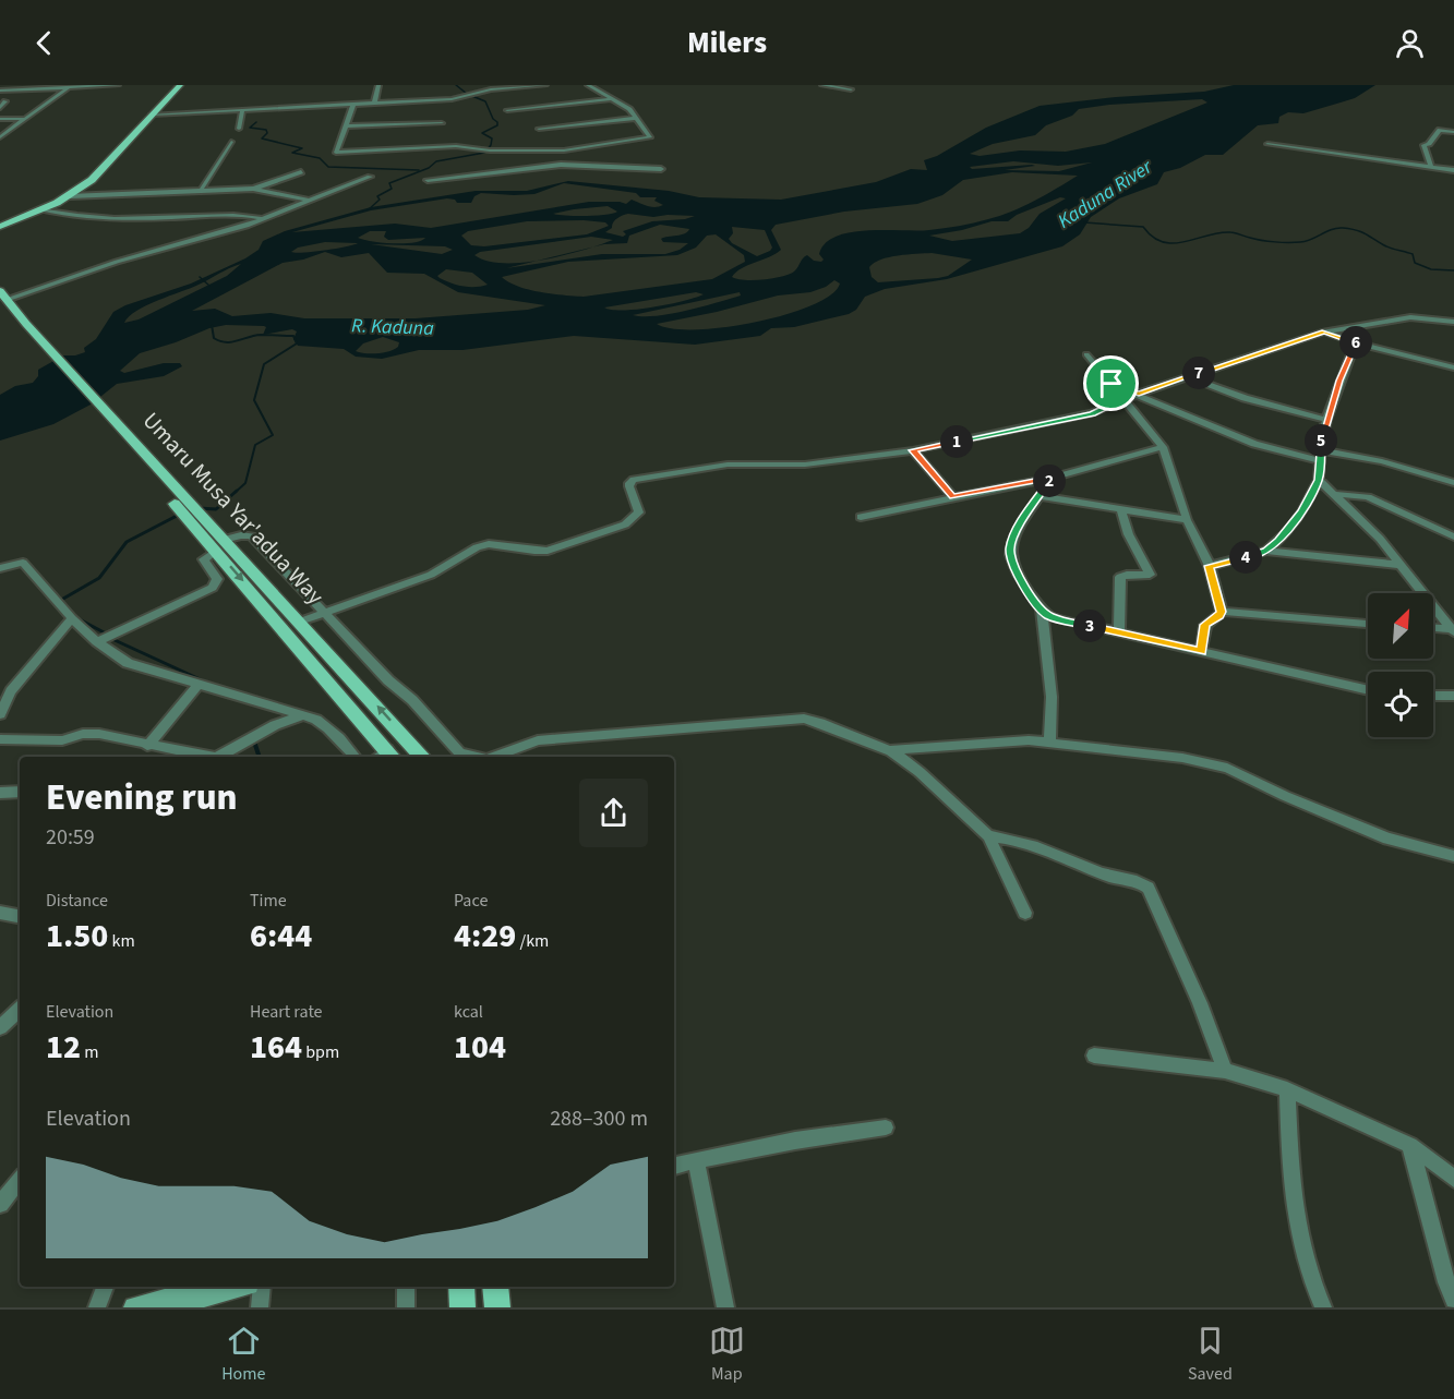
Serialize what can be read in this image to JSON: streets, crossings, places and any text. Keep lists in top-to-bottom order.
{
  "streets": {
    "main road": ["Umaru Musa Yar'adua Way"]
  },
  "water": ["Kaduna River", "R. Kaduna"],
  "north": "top right",
  "page": {
    "header": "Milers",
    "pins": [
      "6",
      "7",
      "5",
      "1",
      "2",
      "4",
      "3"
    ],
    "heading": ["Evening run", "20:59"],
    "stats": [
      ["Distance", "1.50 km"],
      ["Time", "6:44"],
      ["Pace", "4:29 /km"],
      ["Elevation", "12 m"],
      ["Heart rate", "164 bpm"],
      ["kcal", "104"]
    ],
    "chart": ["Elevation", "288–300 m"],
    "tabs": ["Home", "Map", "Saved"]
  }
}
